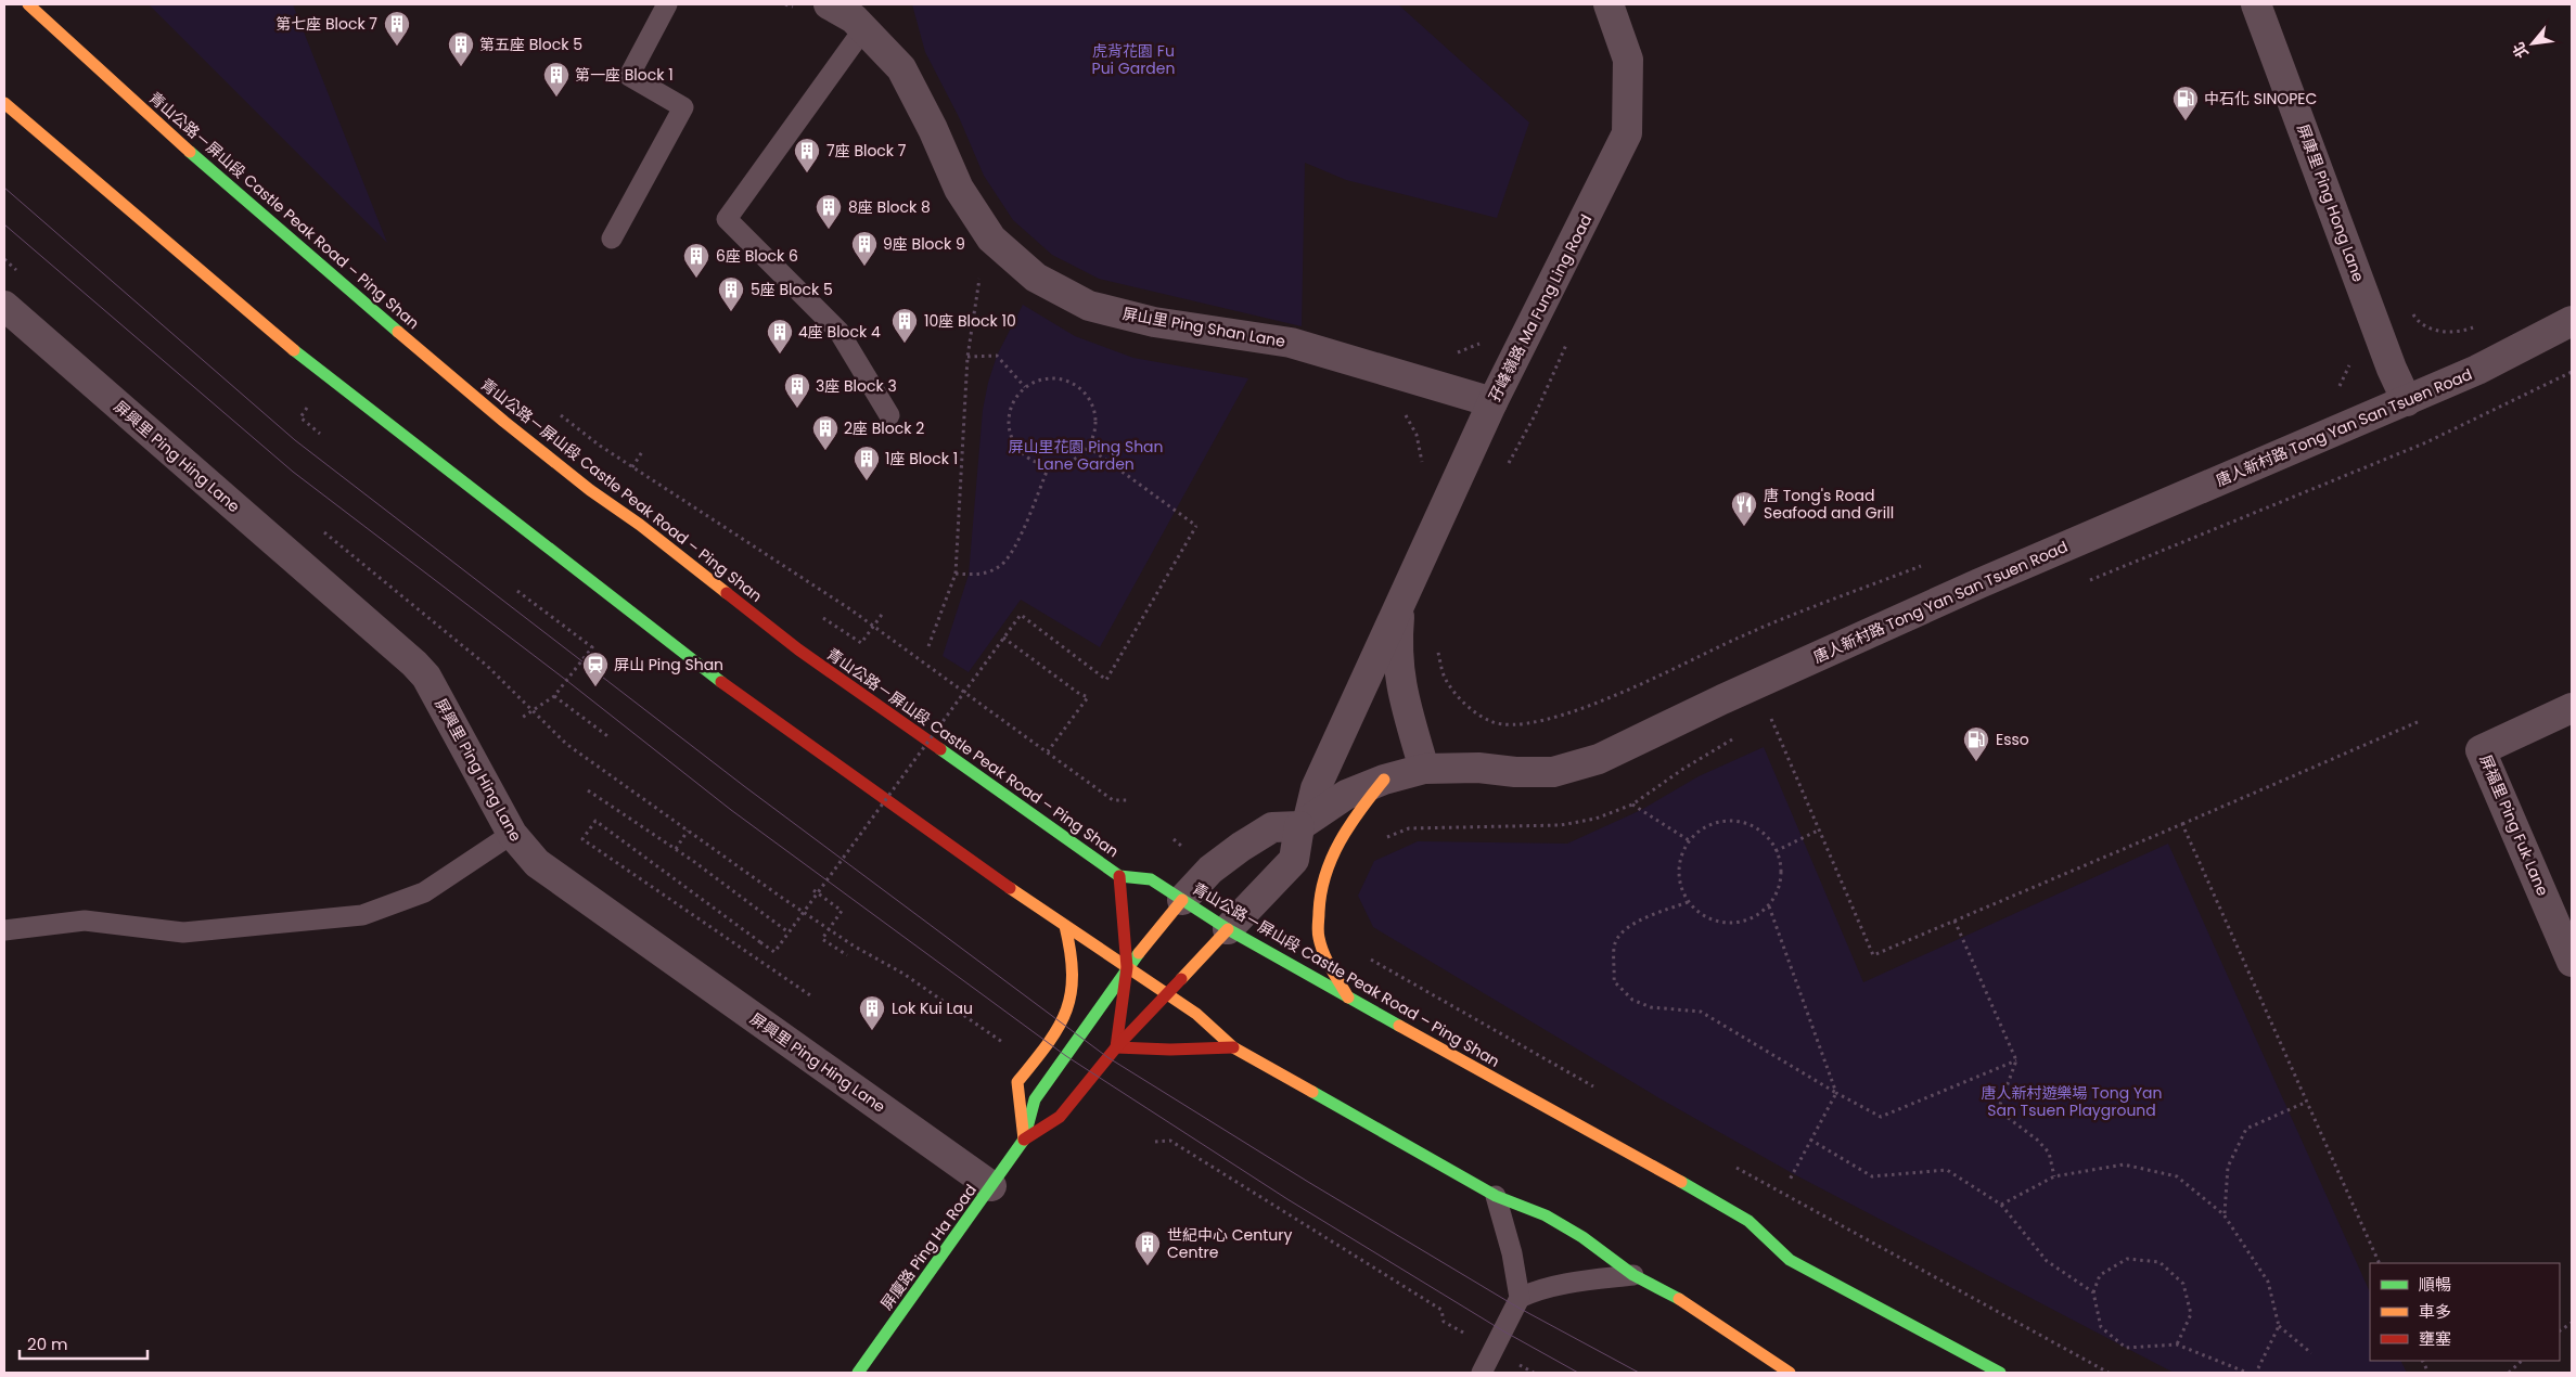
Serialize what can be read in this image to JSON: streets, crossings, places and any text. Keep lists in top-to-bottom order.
{
  "streets": {
    "main road": ["青山公路－屏山段 Castle Peak Road – Ping Shan", "屏廈路 Ping Ha Road"],
    "street": [
      "屏康里 Ping Hong Lane",
      "孖峰嶺路 Ma Fung Ling Road",
      "屏山里 Ping Shan Lane",
      "唐人新村路 Tong Yan San Tsuen Road",
      "屏興里 Ping Hing Lane",
      "屏福里 Ping Fuk Lane"
    ]
  },
  "crossings": [
    ["屏康里 Ping Hong Lane", "唐人新村路 Tong Yan San Tsuen Road"],
    ["孖峰嶺路 Ma Fung Ling Road", "屏山里 Ping Shan Lane"],
    ["孖峰嶺路 Ma Fung Ling Road", "唐人新村路 Tong Yan San Tsuen Road"],
    ["屏興里 Ping Hing Lane", "屏廈路 Ping Ha Road"]
  ],
  "parks": ["虎背花園 Fu Pui Garden", "屏山里花園 Ping Shan Lane Garden", "唐人新村遊樂場 Tong Yan San Tsuen Playground"],
  "places": {
    "building": [
      "第七座 Block 7",
      "第五座 Block 5",
      "第一座 Block 1",
      "7座 Block 7",
      "8座 Block 8",
      "9座 Block 9",
      "6座 Block 6",
      "5座 Block 5",
      "10座 Block 10",
      "4座 Block 4",
      "3座 Block 3",
      "2座 Block 2",
      "1座 Block 1",
      "Lok Kui Lau",
      "世紀中心 Century Centre"
    ],
    "fuel station": ["中石化 SINOPEC", "Esso"],
    "restaurant": ["唐 Tong's Road Seafood and Grill"],
    "station": ["屏山 Ping Shan"]
  },
  "legend": ["順暢", "車多", "壅塞"],
  "scale_bar": "20 m",
  "north": "bottom left"
}
